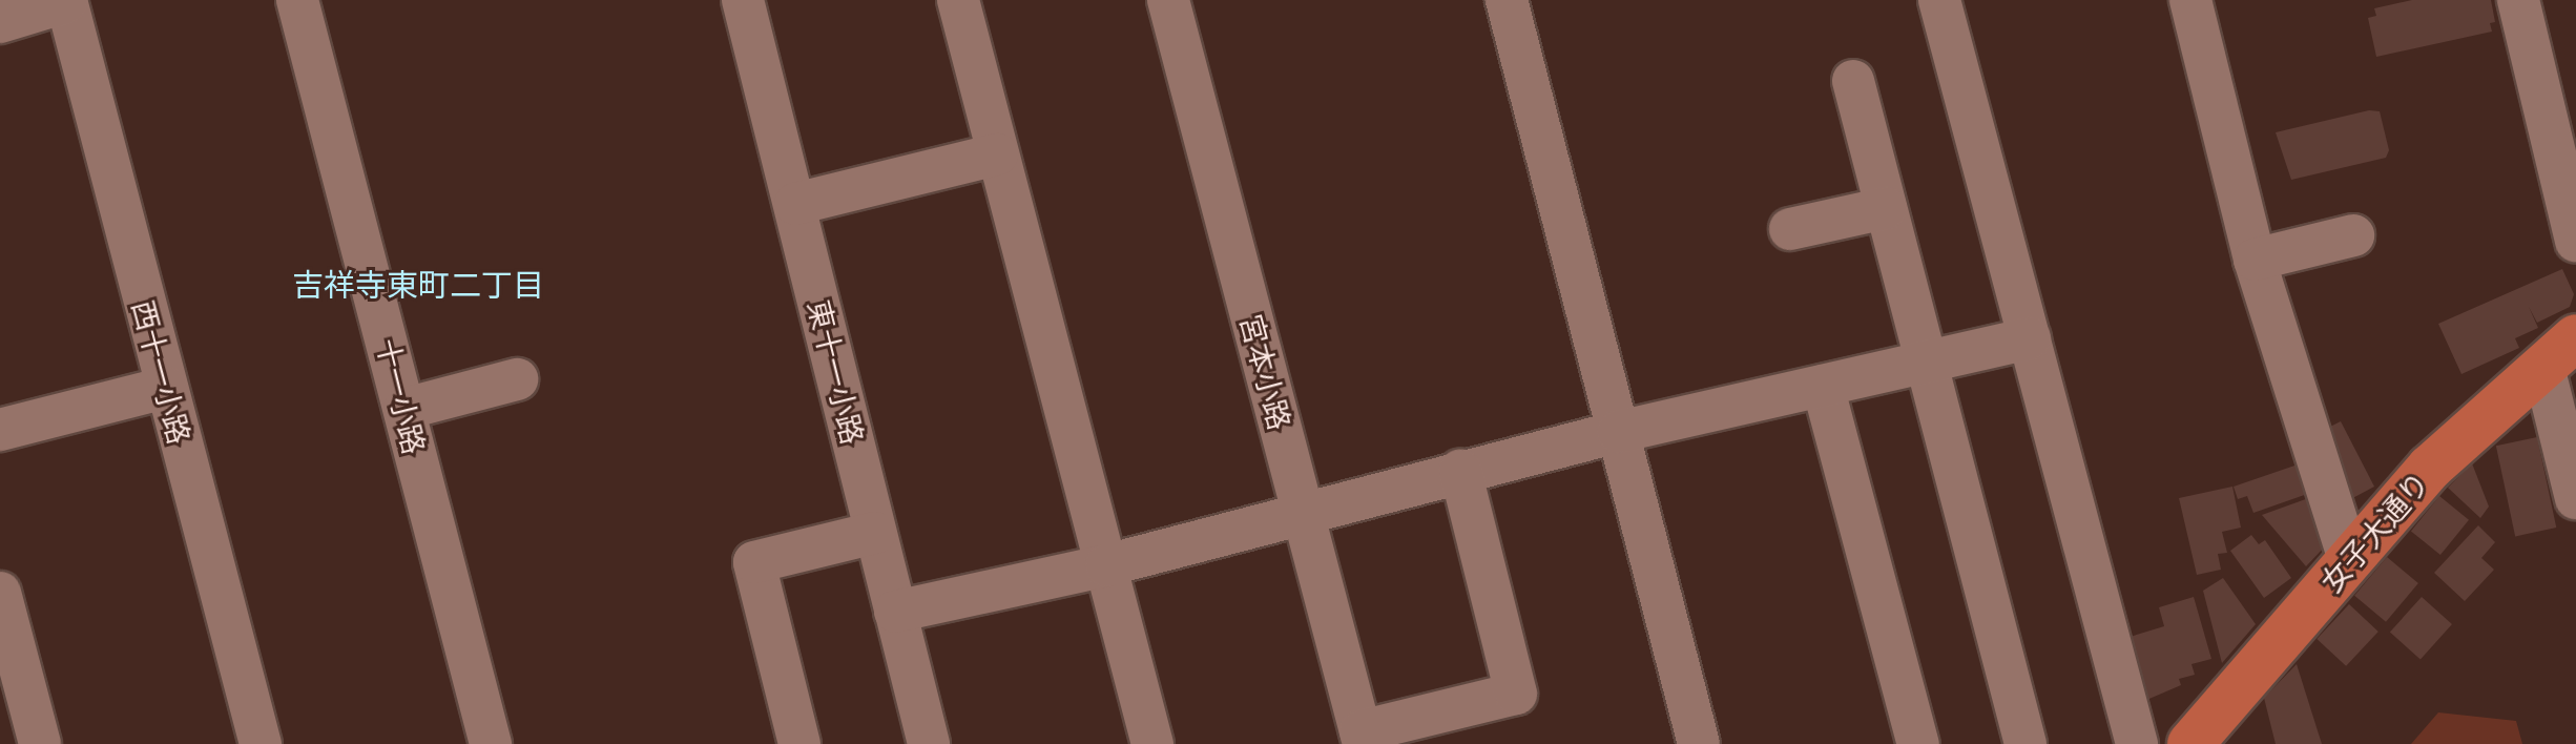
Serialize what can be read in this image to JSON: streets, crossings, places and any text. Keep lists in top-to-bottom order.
{
  "streets": {
    "main road": ["女子大通り"],
    "street": [
      "西十一小路",
      "東十一小路",
      "宮本小路",
      "十一小路"
    ]
  },
  "districts": ["吉祥寺東町二丁目"]
}
